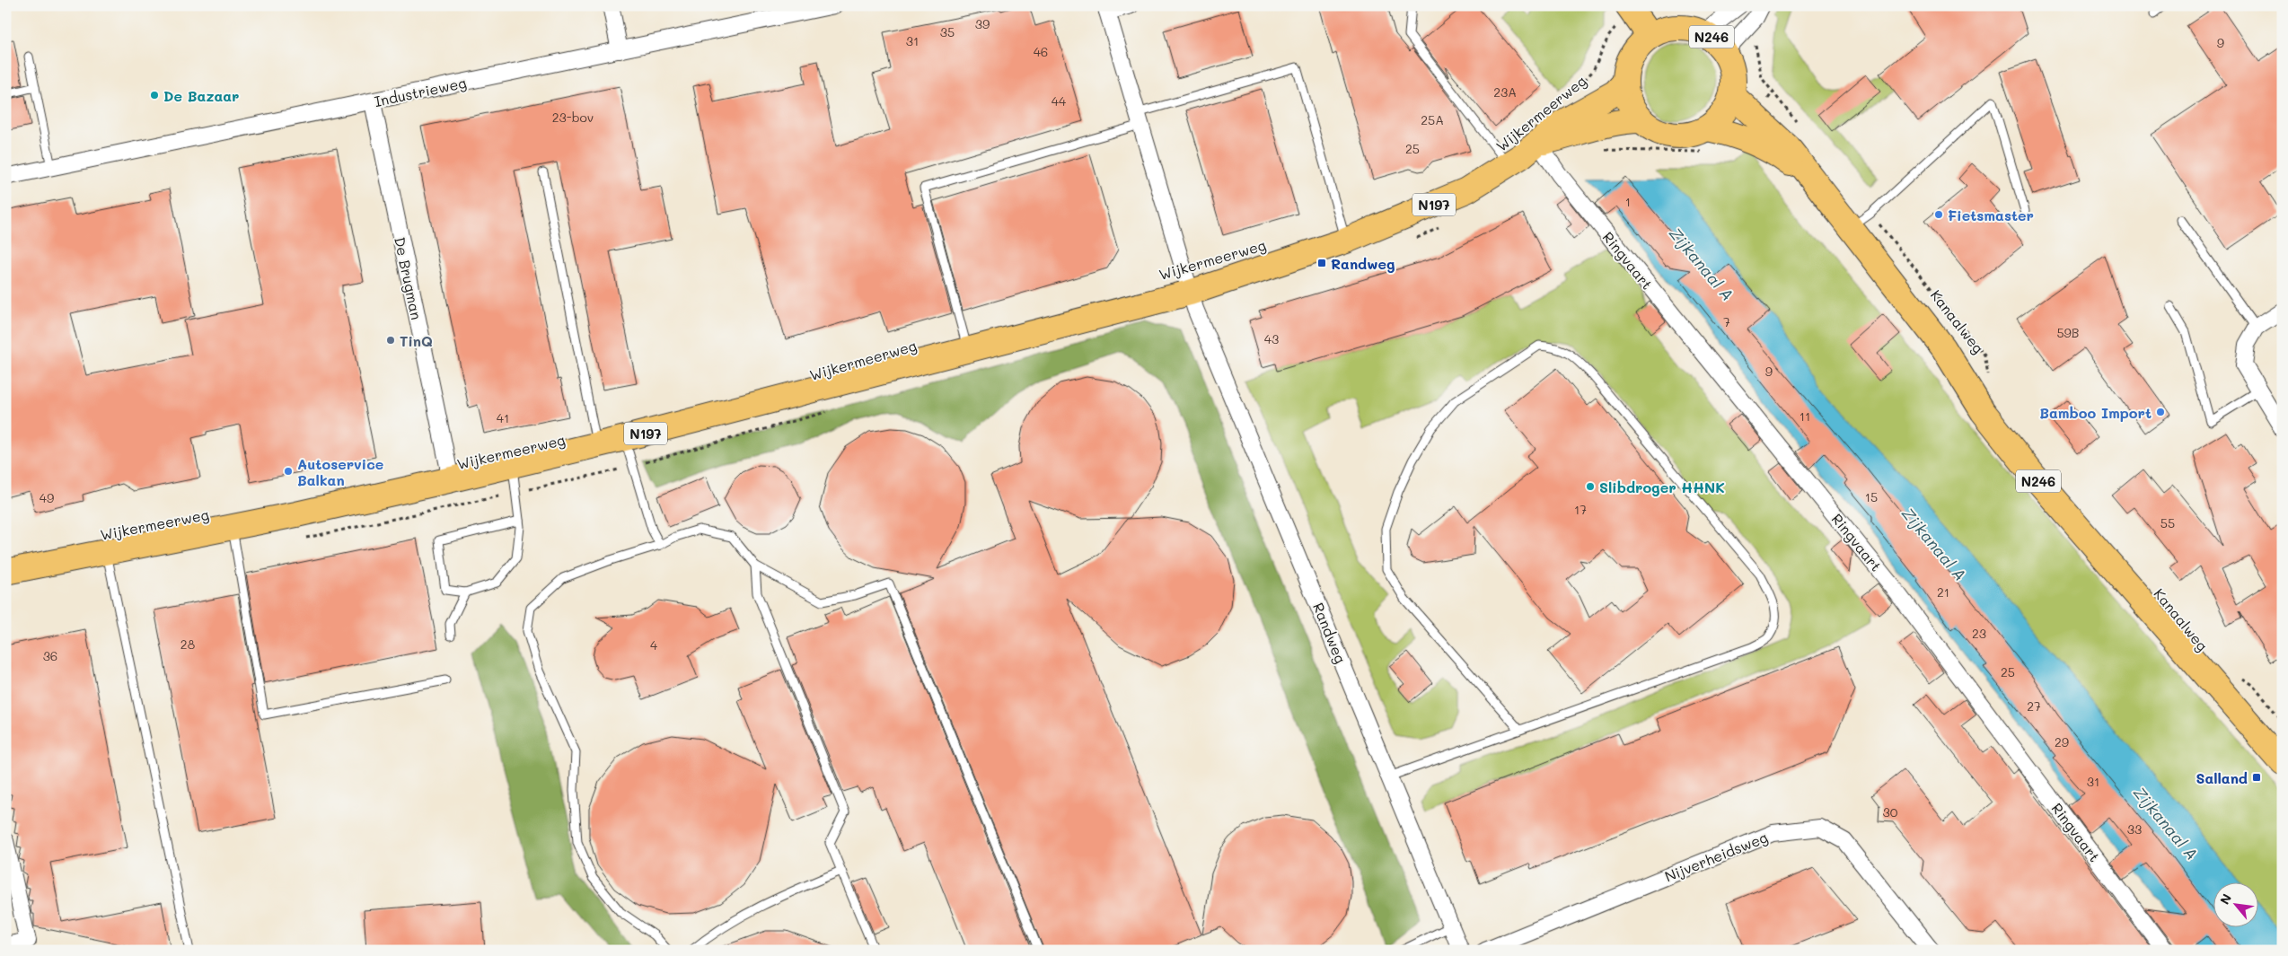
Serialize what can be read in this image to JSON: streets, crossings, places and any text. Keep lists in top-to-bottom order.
{
  "streets": {
    "main road": [
      "N246",
      "Wijkermeerweg",
      "N197",
      "Kanaalweg"
    ],
    "street": [
      "Industrieweg",
      "Ringvaart",
      "De Brugman",
      "Randweg",
      "Nijverheidsweg"
    ]
  },
  "crossings": [
    ["N246", "Wijkermeerweg"],
    ["N246", "Kanaalweg"],
    ["Industrieweg", "De Brugman"],
    ["Wijkermeerweg", "Ringvaart"],
    ["Wijkermeerweg", "De Brugman"],
    ["Wijkermeerweg", "Kanaalweg"],
    ["Wijkermeerweg", "Randweg"]
  ],
  "water": ["Zijkanaal A"],
  "places": {
    "other": [
      "De Bazaar",
      "Fietsmaster",
      "TinQ",
      "Bamboo Import",
      "Autoservice Balkan",
      "Slibdroger HHNK"
    ],
    "transit": ["Randweg", "Salland"]
  },
  "house_numbers": [
    "39",
    "35",
    "31",
    "9",
    "46",
    "23A",
    "44",
    "23-bov",
    "25A",
    "25",
    "1",
    "7",
    "59B",
    "43",
    "9",
    "11",
    "41",
    "15",
    "49",
    "17",
    "55",
    "21",
    "23",
    "28",
    "4",
    "36",
    "25",
    "27",
    "29",
    "31",
    "30",
    "33"
  ],
  "north": "top left"
}
